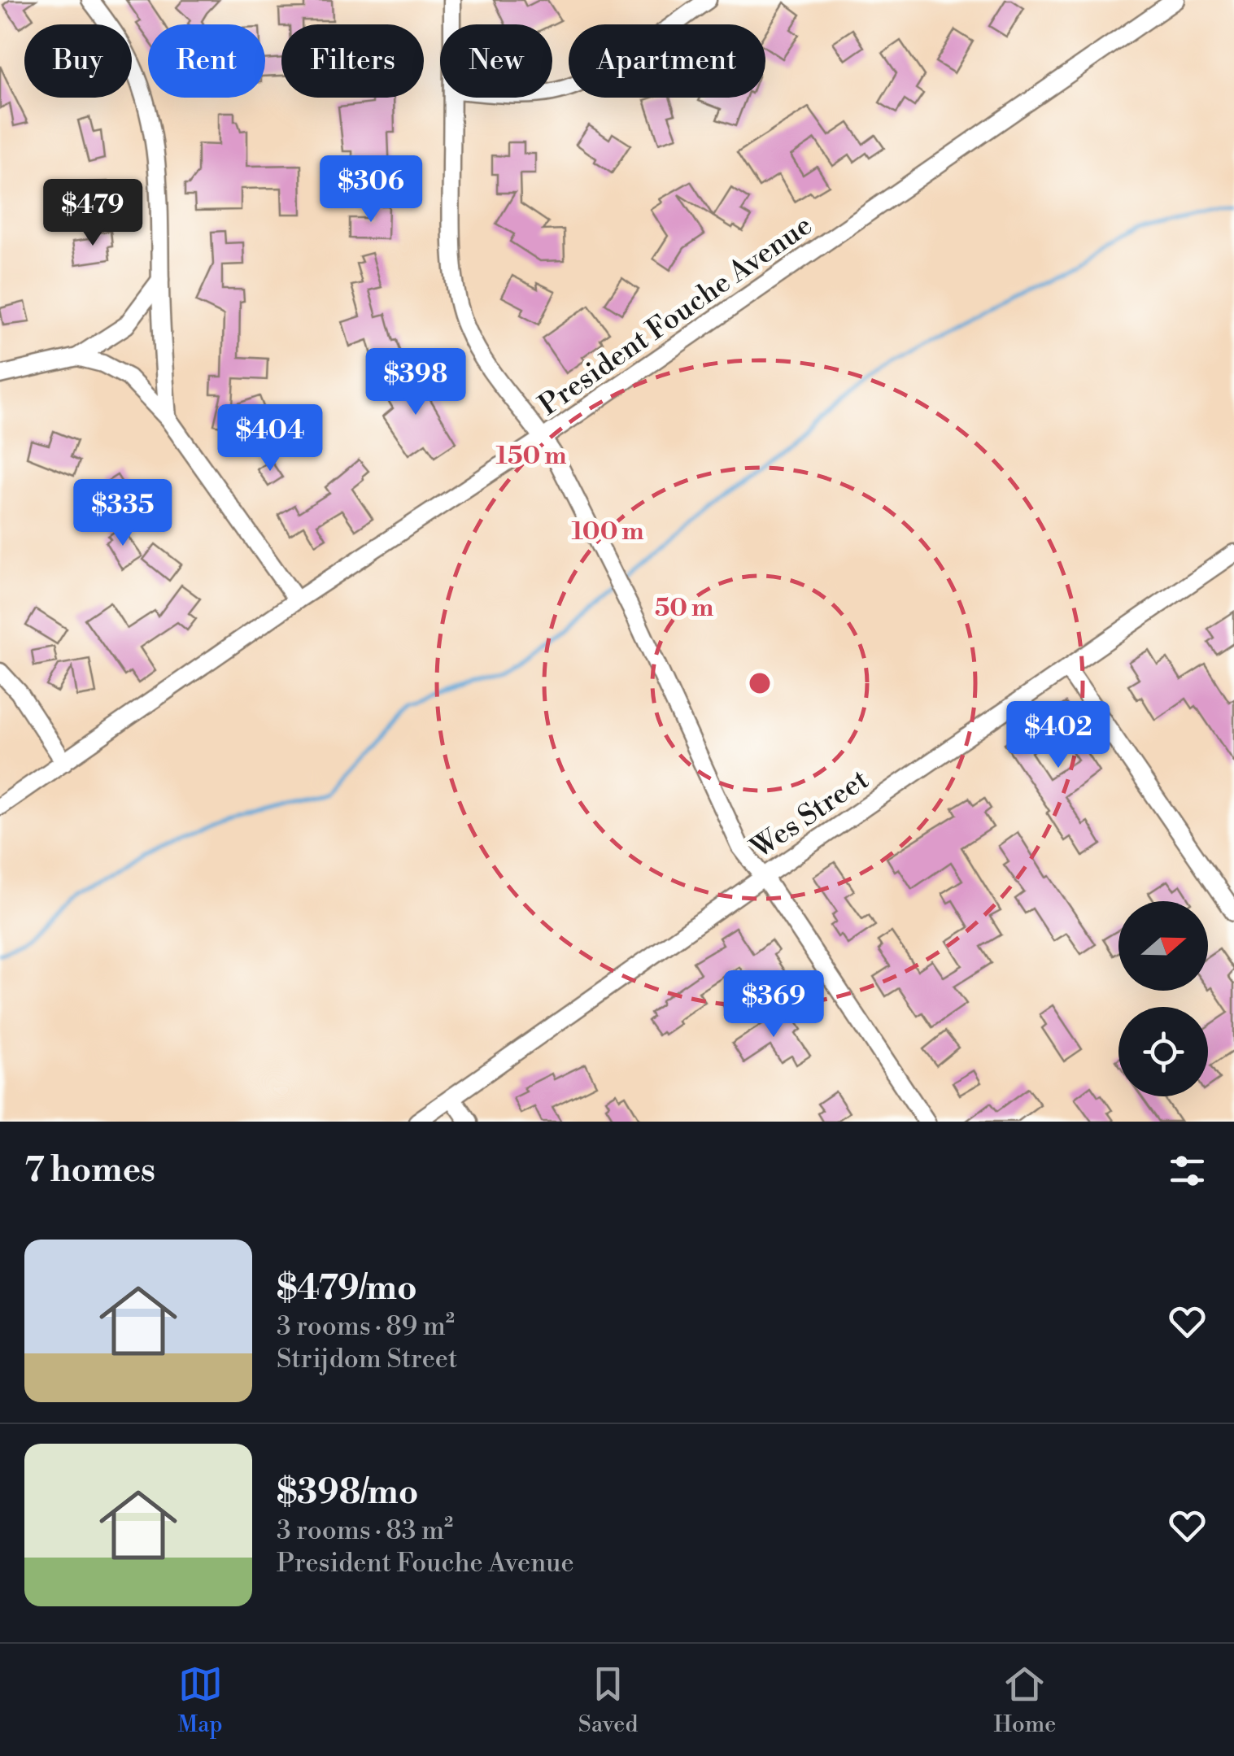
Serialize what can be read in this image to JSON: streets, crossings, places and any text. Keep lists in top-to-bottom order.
{
  "streets": {
    "street": ["President Fouche Avenue", "Wes Street"]
  },
  "north": "right",
  "page": {
    "chip": [
      "Buy",
      "Rent",
      "Filters",
      "New",
      "Apartment"
    ],
    "price": [
      "$306",
      "$479",
      "$398",
      "$404",
      "$335",
      "$402",
      "$369"
    ],
    "heading": "7 homes",
    "list": [
      {
        "name": "$479/mo",
        "note": "3 rooms · 89 m² · Strijdom Street"
      },
      {
        "name": "$398/mo",
        "note": "3 rooms · 83 m² · President Fouche Avenue"
      }
    ],
    "tabs": ["Map", "Saved", "Home"]
  },
  "rings": ["150 m", "100 m", "50 m"]
}
